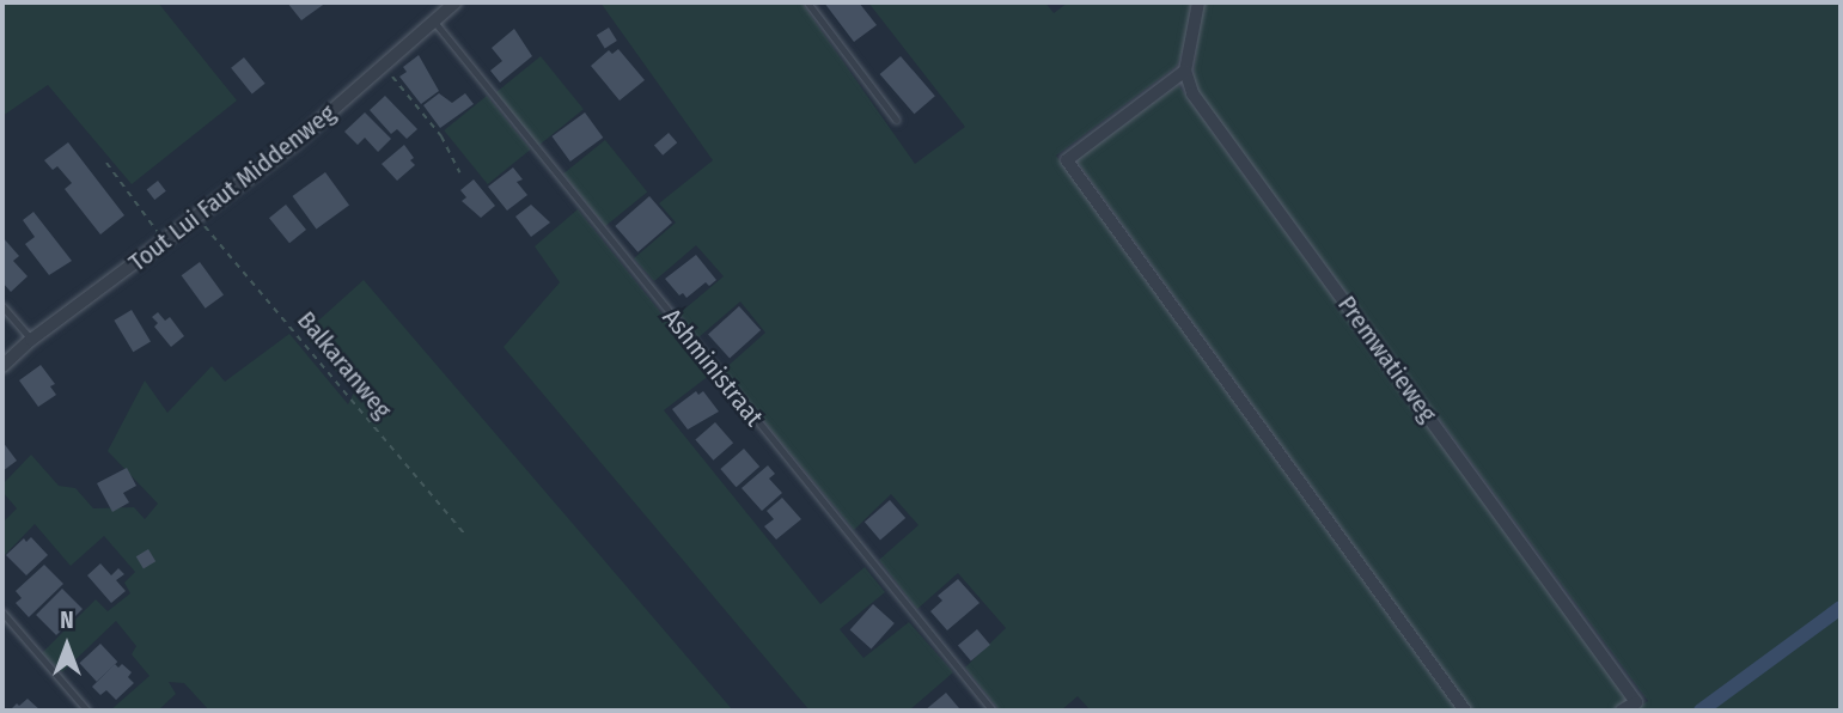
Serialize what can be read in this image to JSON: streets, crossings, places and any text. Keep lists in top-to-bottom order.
{
  "streets": {
    "street": ["Tout Lui Faut Middenweg", "Premwatieweg"],
    "lane": ["Ashministraat"],
    "path": ["Balkaranweg"]
  },
  "crossings": [
    ["Tout Lui Faut Middenweg", "Balkaranweg"],
    ["Tout Lui Faut Middenweg", "Ashministraat"]
  ],
  "north": "top"
}
